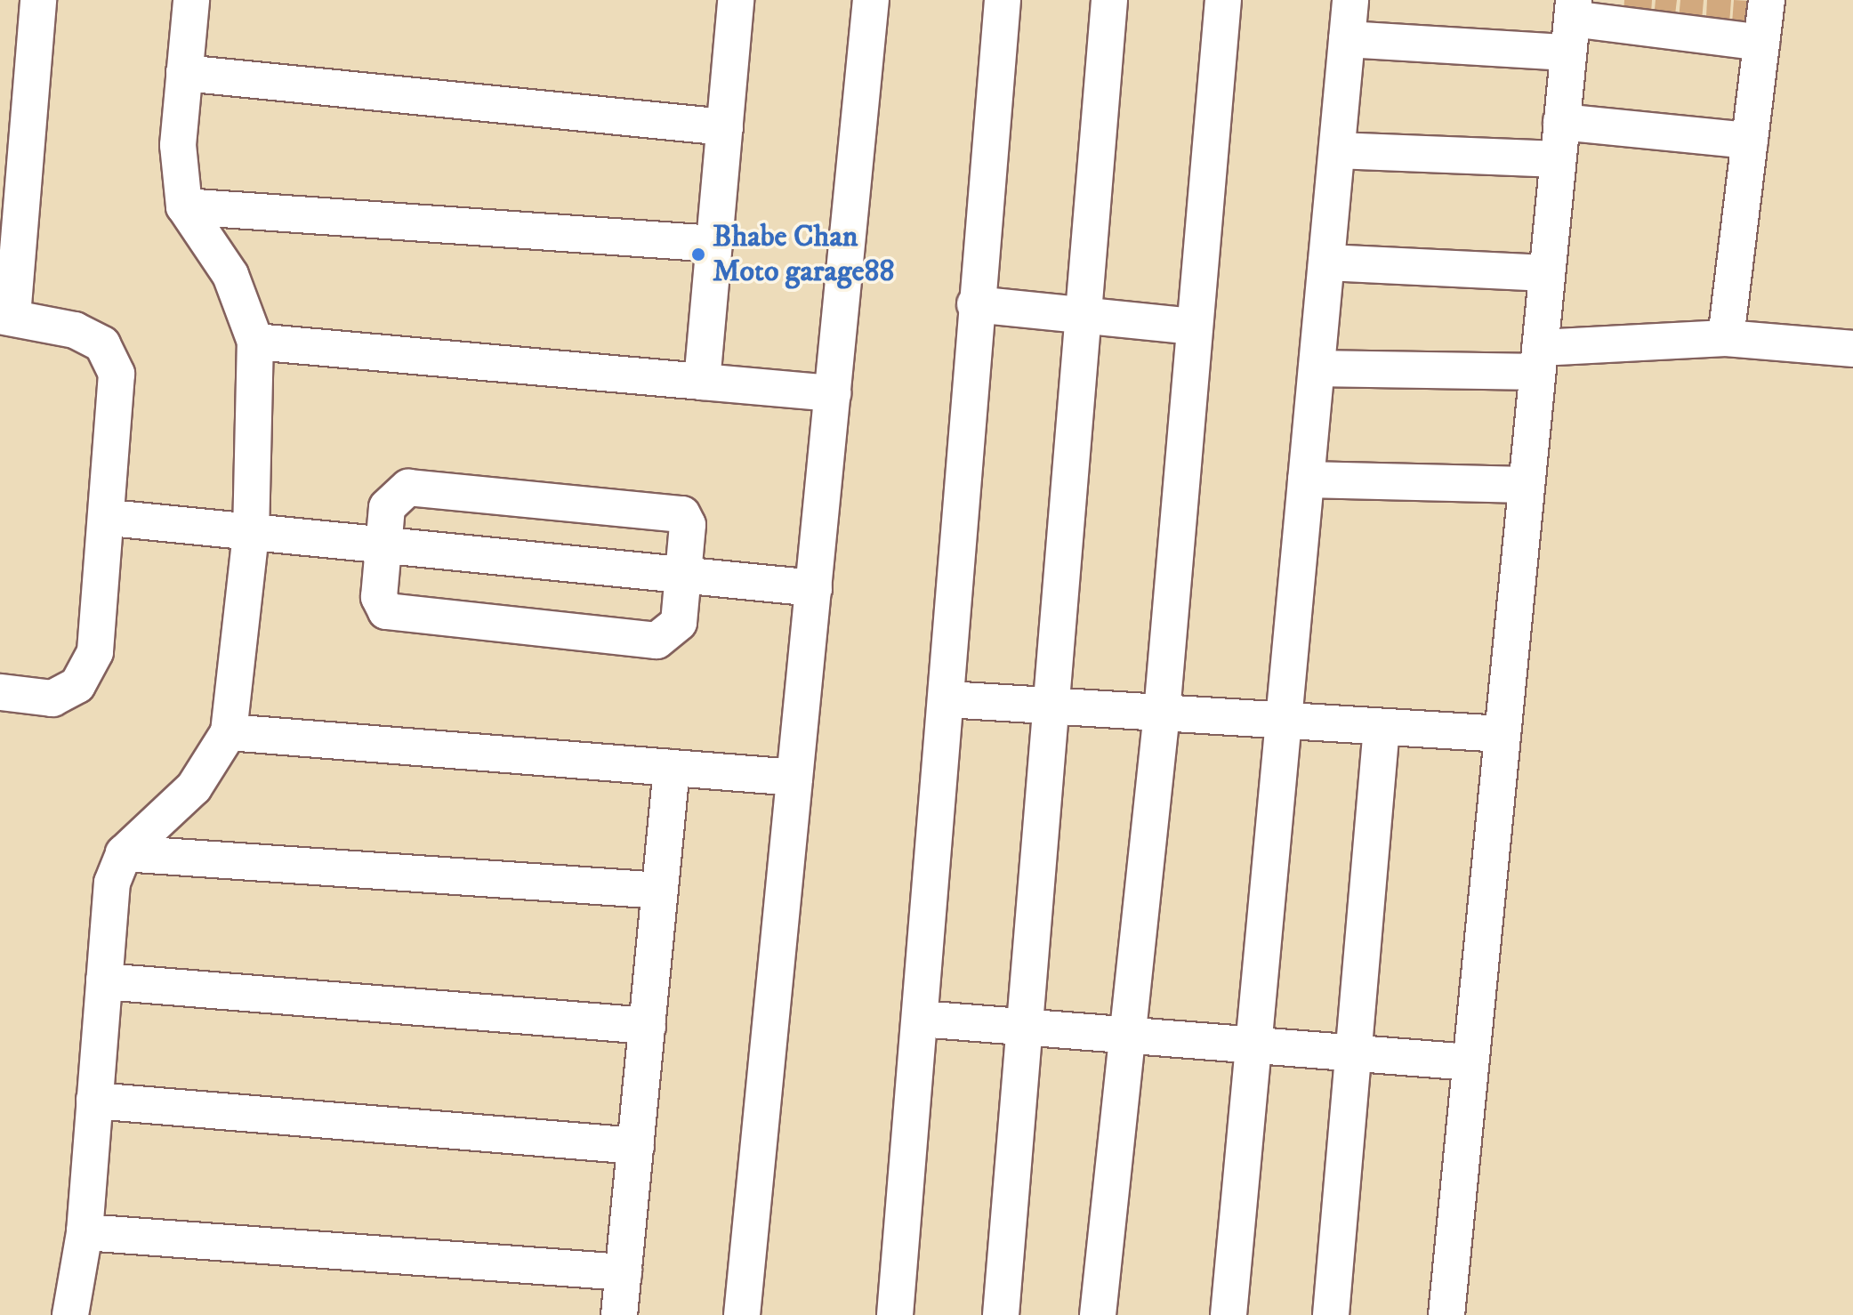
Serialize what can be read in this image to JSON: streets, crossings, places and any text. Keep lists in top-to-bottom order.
{
  "places": ["Bhabe Chan Moto garage88"]
}
